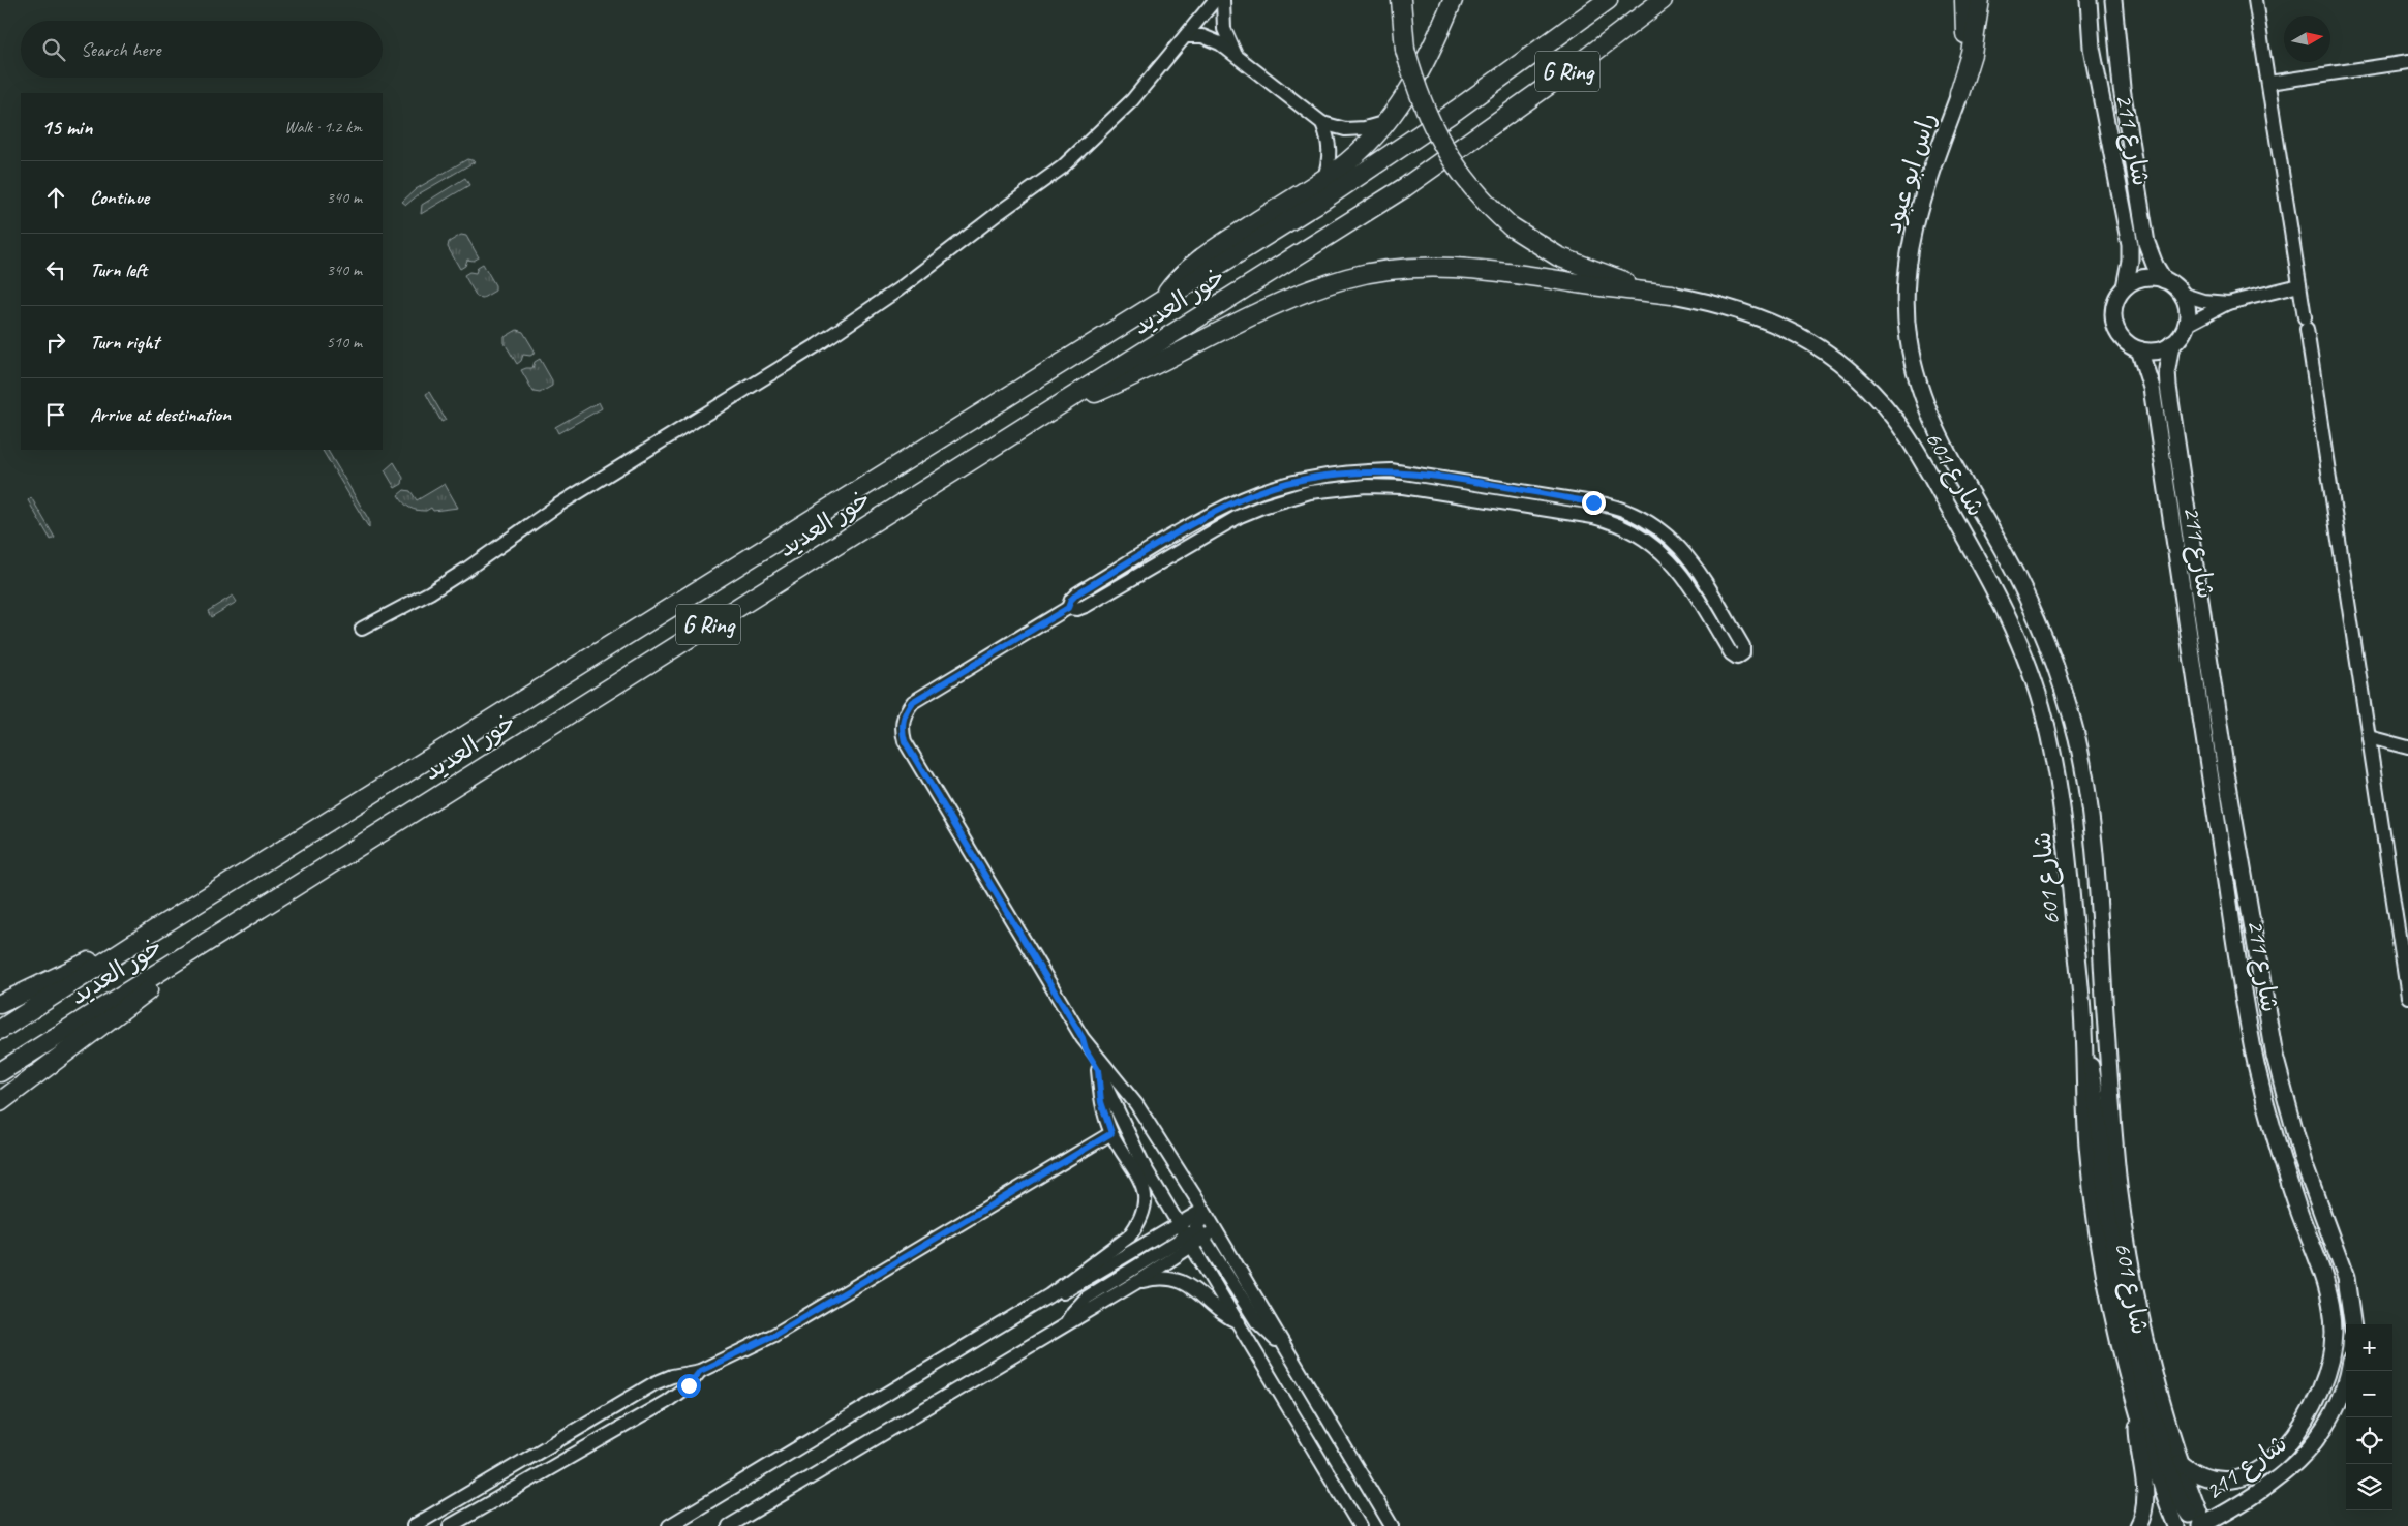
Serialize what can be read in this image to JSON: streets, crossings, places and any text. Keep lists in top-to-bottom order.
{
  "streets": {
    "highway": ["G Ring", "خور العديد"],
    "main road": ["شارع 211", "راس ابو عبود", "شارع 601"]
  },
  "crossings": [
    ["شارع 211", "شارع 601"],
    ["راس ابو عبود", "شارع 601"]
  ],
  "north": "right",
  "page": {
    "search": "Search here",
    "heading": ["15 min", "Walk · 1.2 km"],
    "list": [
      ["Continue", "340 m"],
      ["Turn left", "340 m"],
      ["Turn right", "510 m"],
      "Arrive at destination"
    ],
    "map_buttons": ["+", "−"]
  }
}
